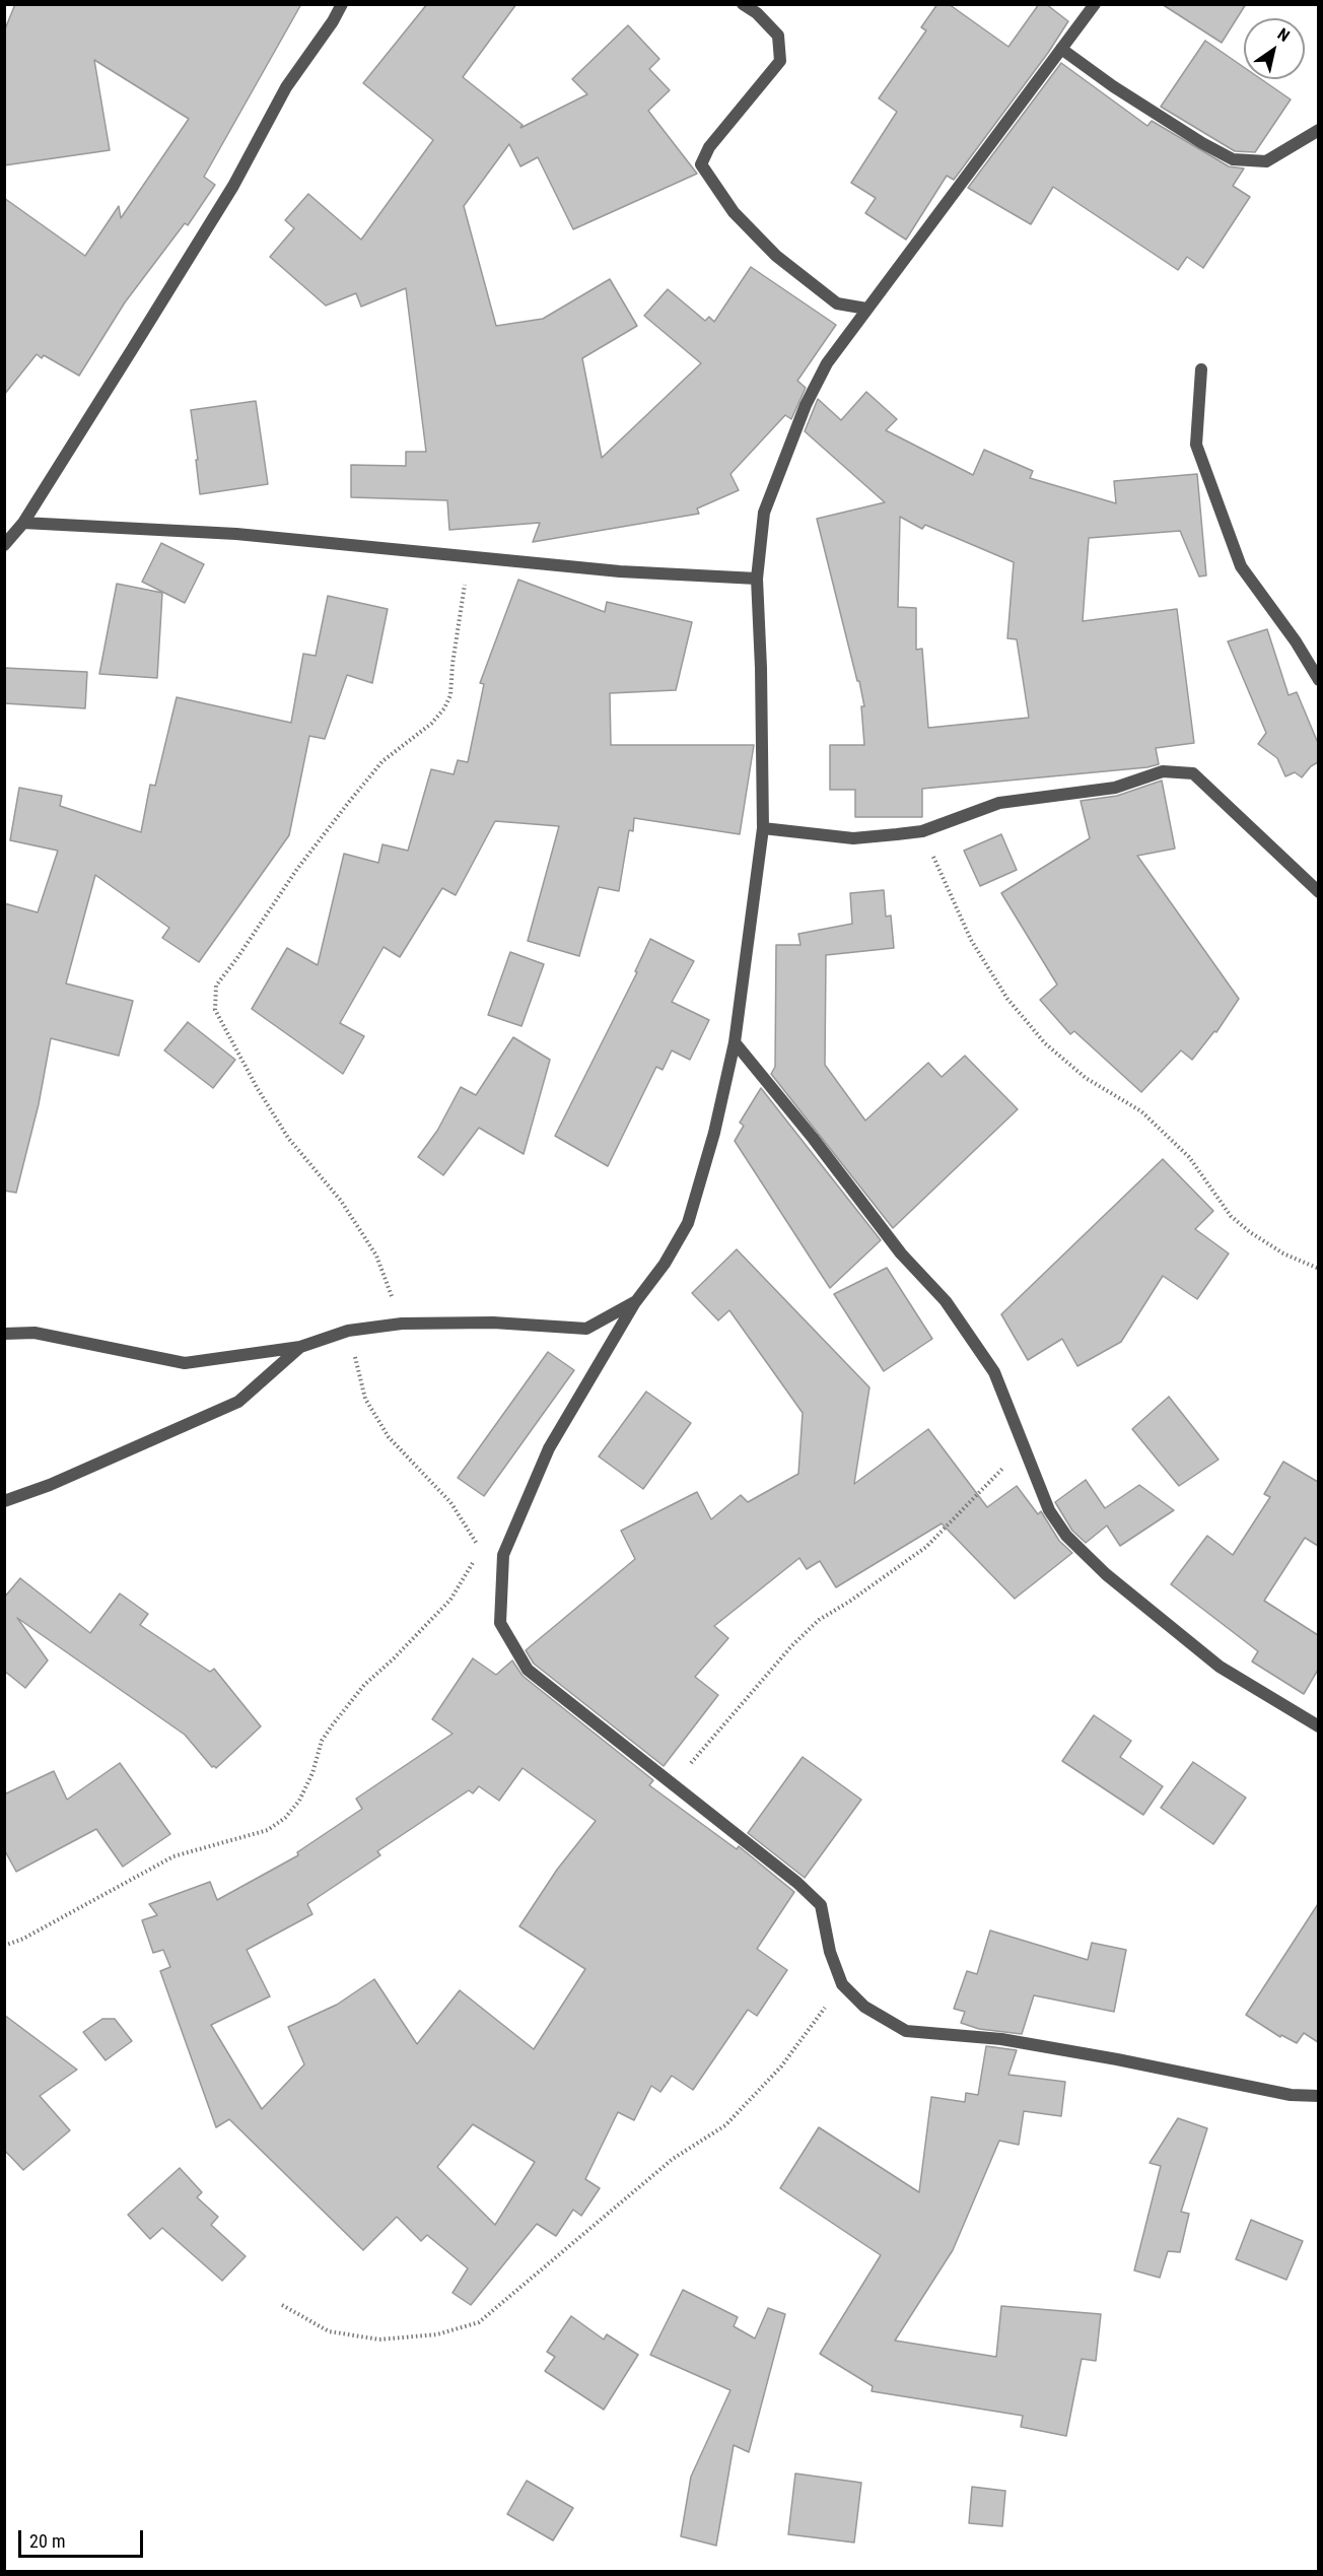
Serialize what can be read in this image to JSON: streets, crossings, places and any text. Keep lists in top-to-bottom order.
{
  "scale_bar": "20 m",
  "north": "top right"
}
